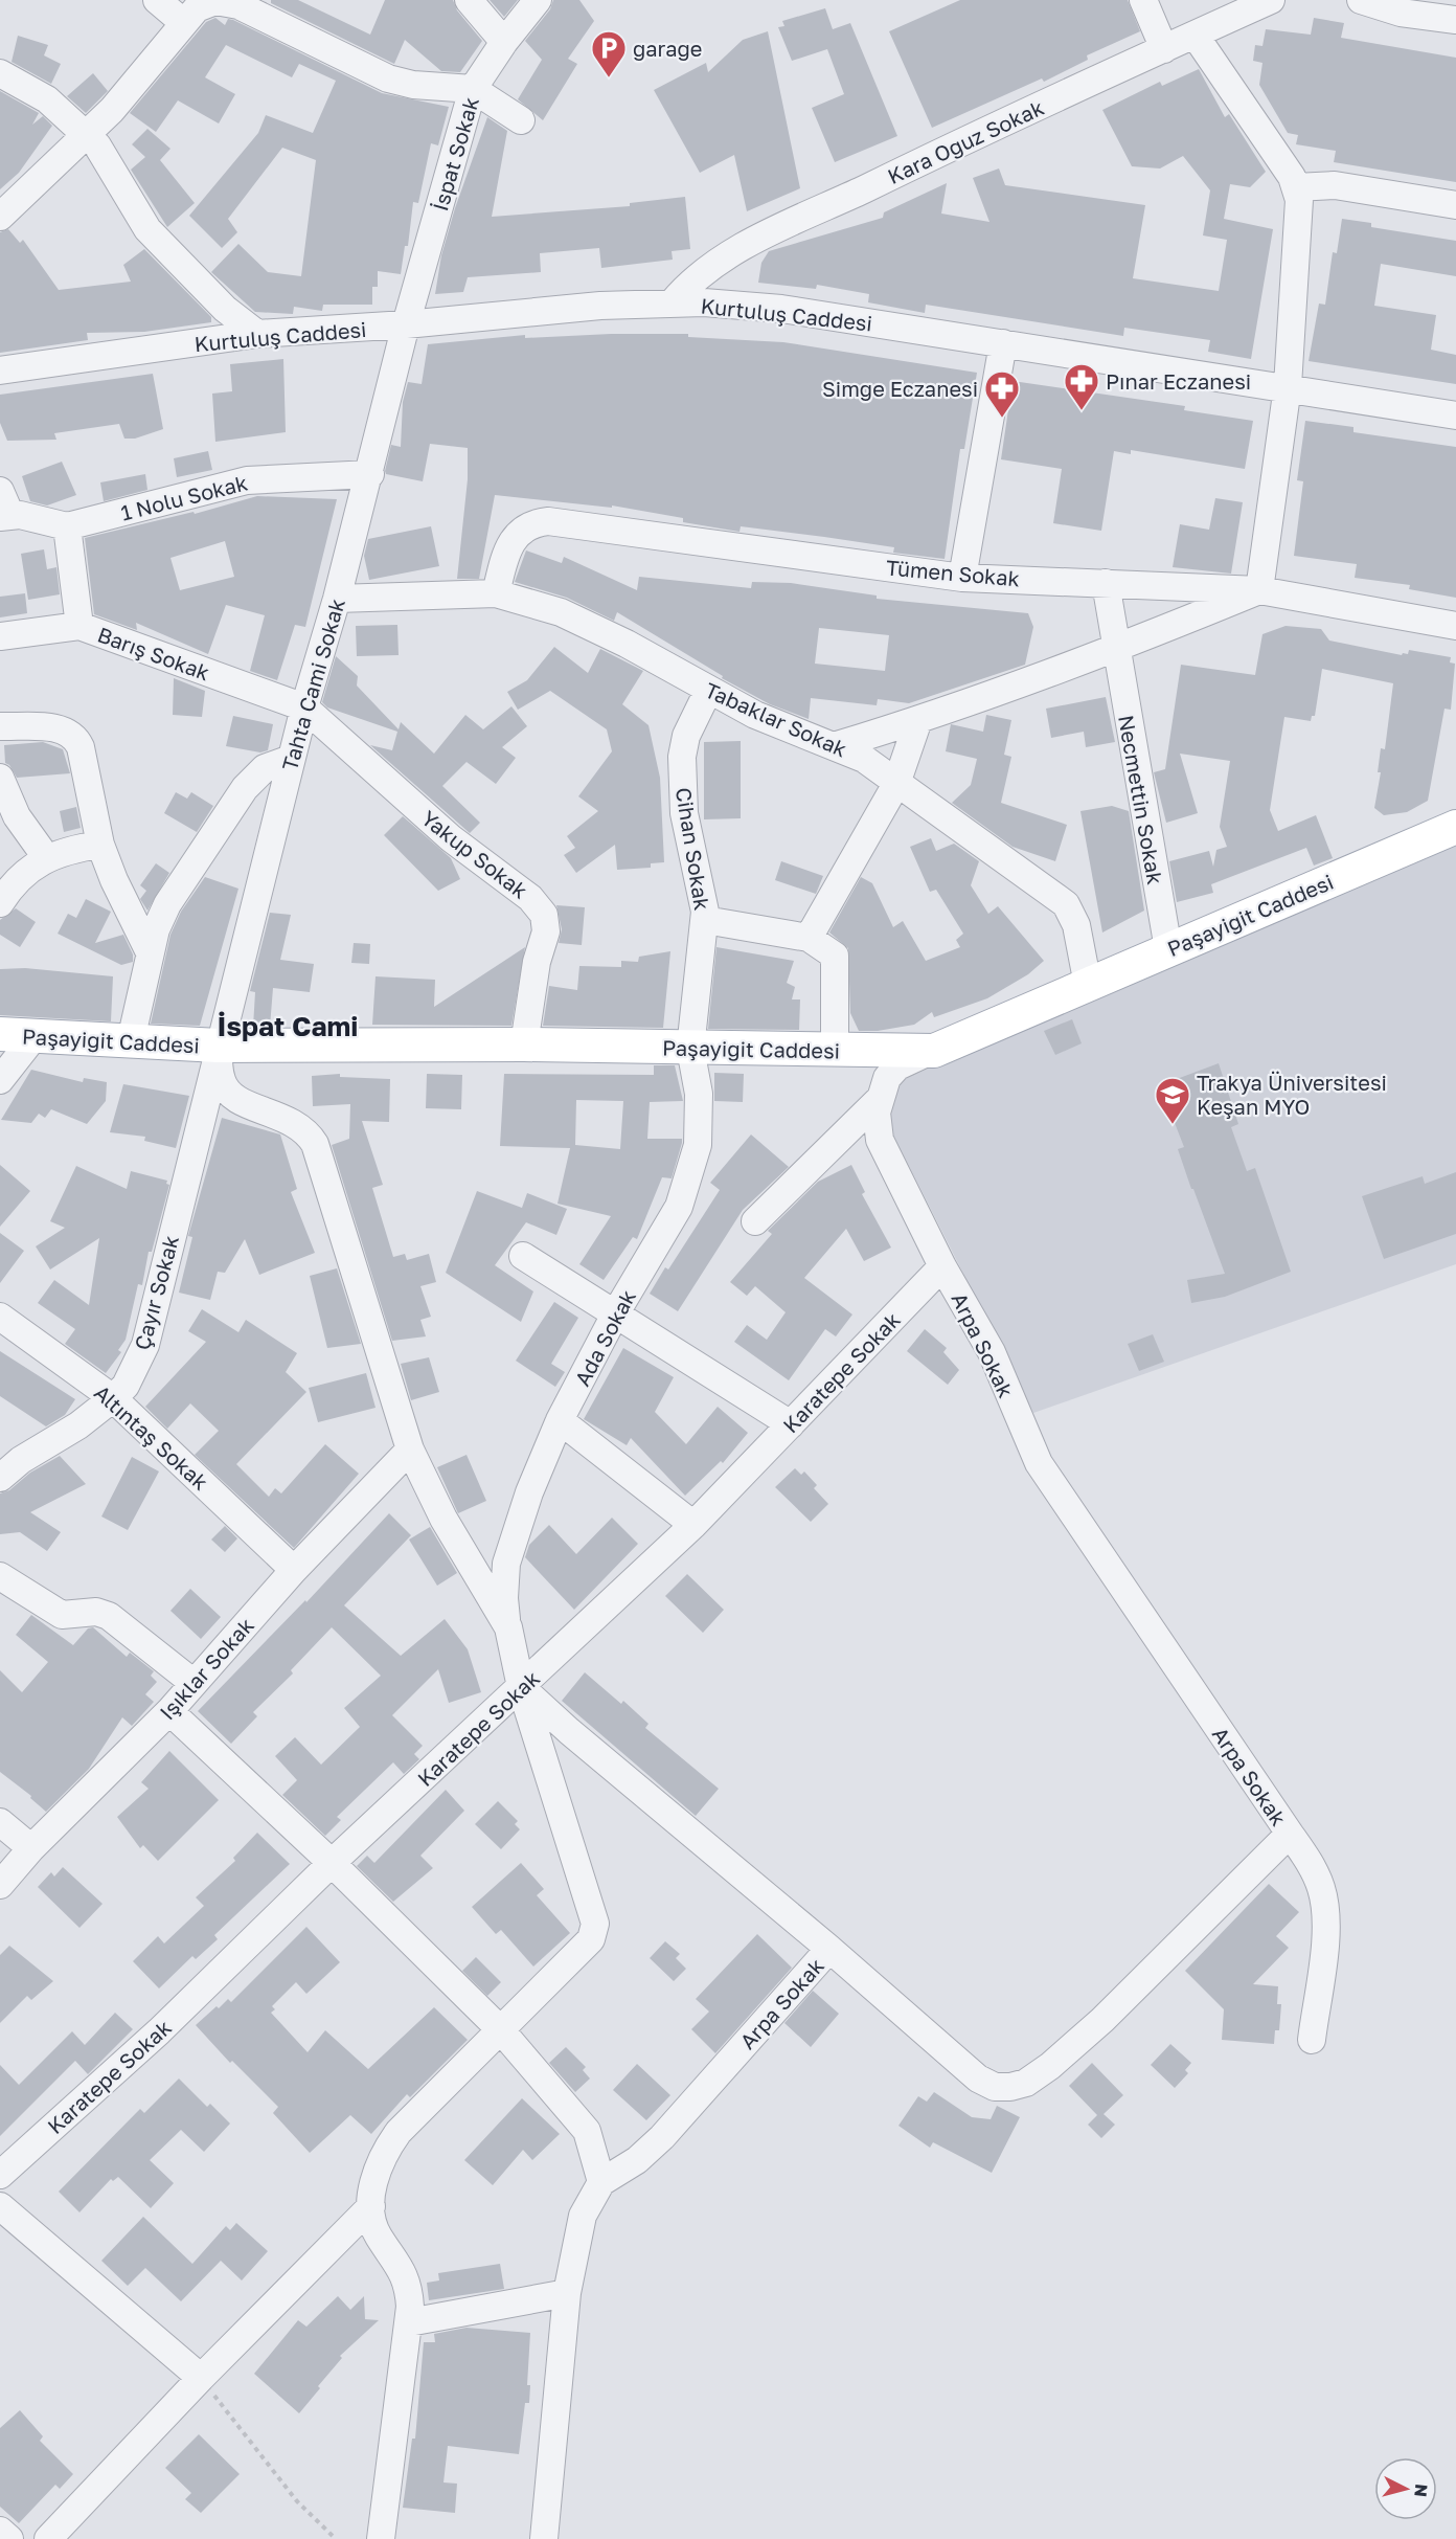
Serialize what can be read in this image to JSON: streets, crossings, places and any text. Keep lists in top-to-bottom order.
{
  "streets": {
    "main road": ["Paşayiğit Caddesi"],
    "street": [
      "Kara Oğuz Sokak",
      "İspat Sokak",
      "Kurtuluş Caddesi",
      "1 Nolu Sokak",
      "Tümen Sokak",
      "Barış Sokak",
      "Tahta Cami Sokak",
      "Tabaklar Sokak",
      "Necmettin Sokak",
      "Cihan Sokak",
      "Yakup Sokak",
      "Çayır Sokak",
      "Ada Sokak",
      "Arpa Sokak",
      "Karatepe Sokak",
      "Altıntaş Sokak",
      "Işıklar Sokak"
    ]
  },
  "crossings": [
    ["Kara Oğuz Sokak", "Kurtuluş Caddesi"],
    ["İspat Sokak", "Kurtuluş Caddesi"],
    ["İspat Sokak", "Tahta Cami Sokak"],
    ["Kurtuluş Caddesi", "Tahta Cami Sokak"],
    ["1 Nolu Sokak", "Tahta Cami Sokak"],
    ["Tümen Sokak", "Tabaklar Sokak"],
    ["Tümen Sokak", "Necmettin Sokak"],
    ["Barış Sokak", "Tahta Cami Sokak"],
    ["Barış Sokak", "Yakup Sokak"],
    ["Tahta Cami Sokak", "Tabaklar Sokak"],
    ["Tahta Cami Sokak", "Yakup Sokak"],
    ["Tahta Cami Sokak", "Paşayiğit Caddesi"],
    ["Tahta Cami Sokak", "Çayır Sokak"],
    ["Tabaklar Sokak", "Cihan Sokak"],
    ["Tabaklar Sokak", "Paşayiğit Caddesi"],
    ["Necmettin Sokak", "Paşayiğit Caddesi"],
    ["Cihan Sokak", "Paşayiğit Caddesi"],
    ["Cihan Sokak", "Ada Sokak"],
    ["Yakup Sokak", "Paşayiğit Caddesi"],
    ["Paşayiğit Caddesi", "Çayır Sokak"],
    ["Paşayiğit Caddesi", "Ada Sokak"],
    ["Paşayiğit Caddesi", "Arpa Sokak"],
    ["Çayır Sokak", "Altıntaş Sokak"],
    ["Arpa Sokak", "Karatepe Sokak"],
    ["Altıntaş Sokak", "Işıklar Sokak"]
  ],
  "districts": ["İspat Cami"],
  "places": {
    "parking": ["garage"],
    "pharmacy": ["Pınar Eczanesi", "Simge Eczanesi"],
    "school or university": ["Trakya Üniversitesi Keşan MYO"]
  },
  "north": "right"
}
